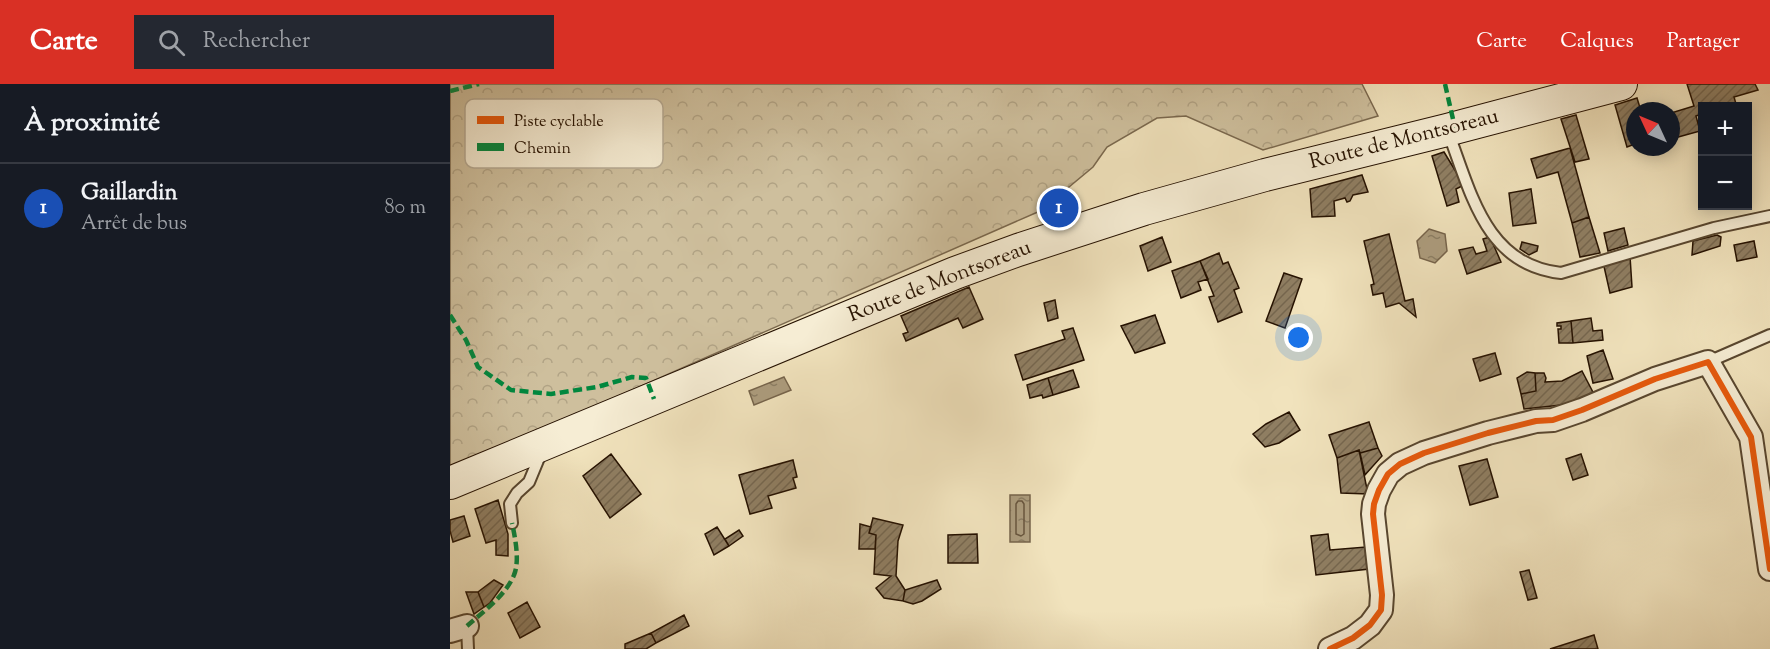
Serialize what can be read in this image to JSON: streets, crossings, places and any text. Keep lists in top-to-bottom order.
{
  "streets": {
    "main road": ["Route de Montsoreau"]
  },
  "legend": ["Piste cyclable", "Chemin"],
  "north": "top left",
  "page": {
    "header": "Carte",
    "search": "Rechercher",
    "nav": ["Carte", "Calques", "Partager"],
    "heading": "À proximité",
    "map_buttons": ["+", "−"],
    "list": [
      {
        "mark": "1",
        "name": "Gaillardin",
        "note": "Arrêt de bus",
        "value": "80 m"
      }
    ],
    "pins": "1"
  }
}
